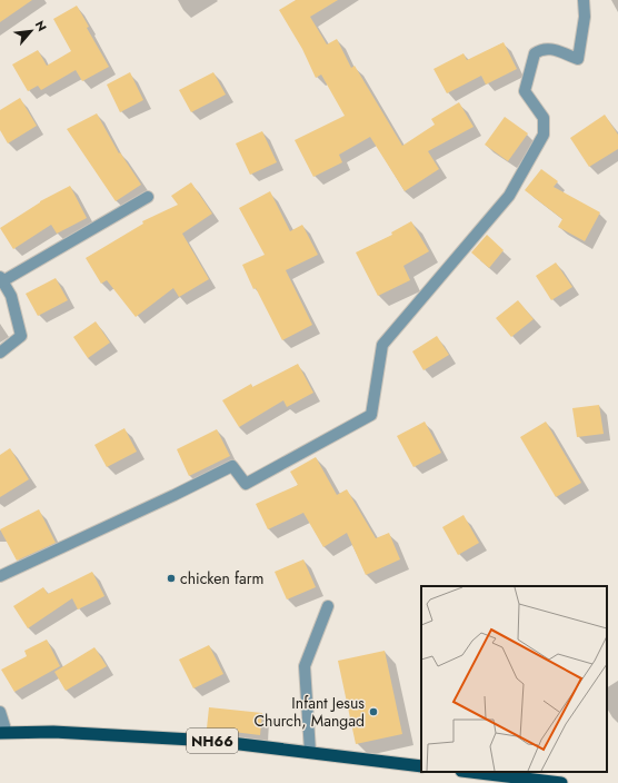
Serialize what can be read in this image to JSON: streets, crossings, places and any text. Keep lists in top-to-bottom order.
{
  "streets": {
    "highway": ["NH66"]
  },
  "places": ["chicken farm", "Infant Jesus Church, Mangad"],
  "north": "top right"
}
